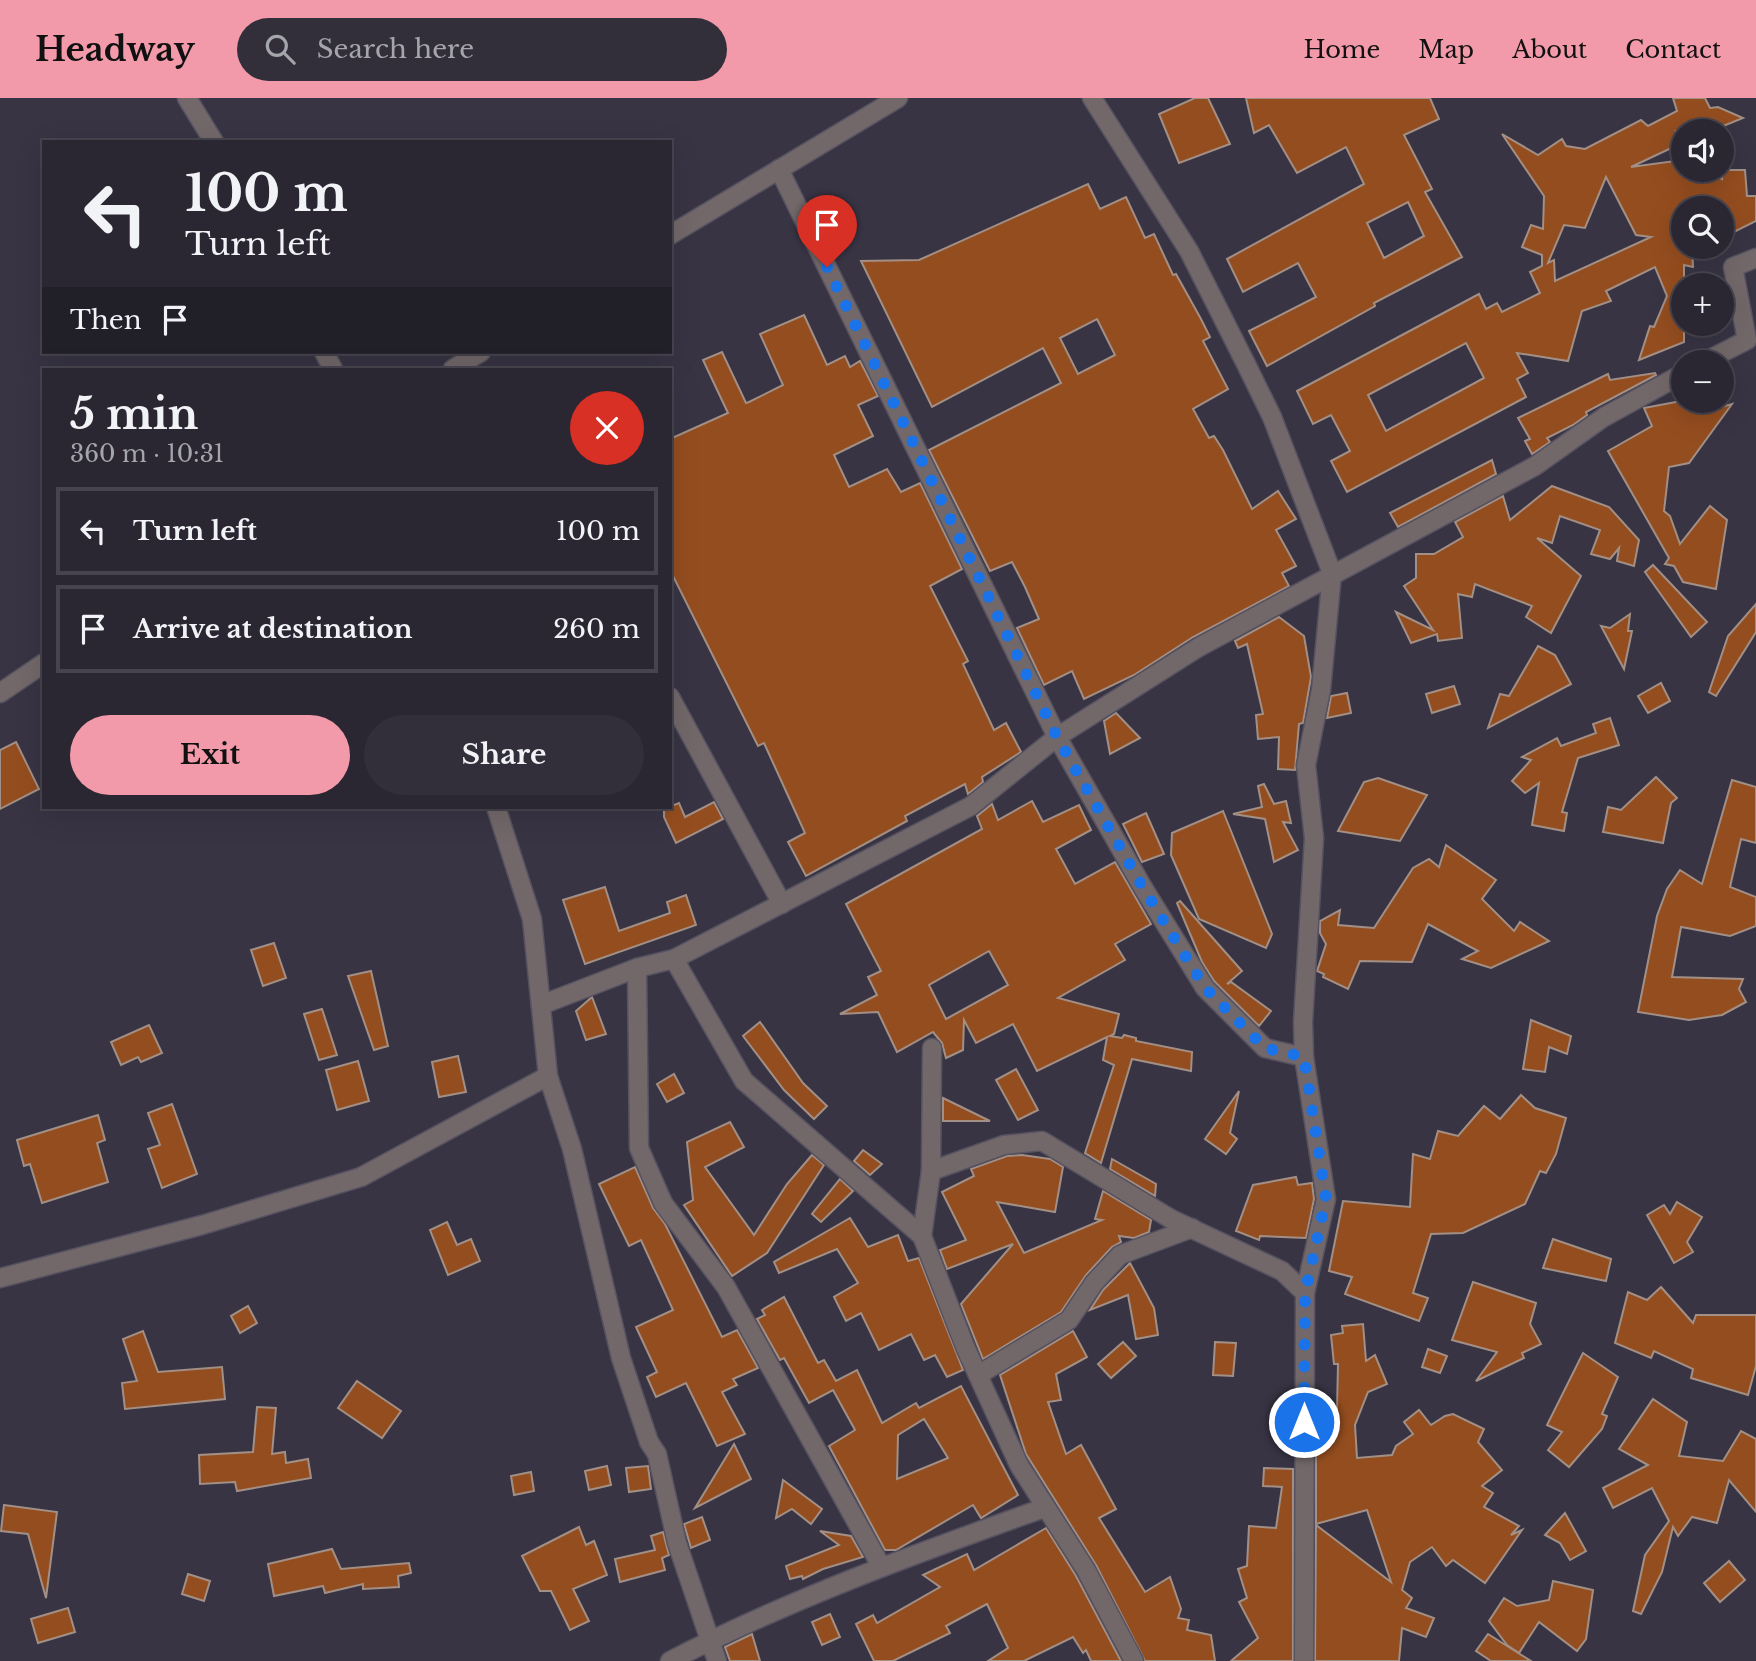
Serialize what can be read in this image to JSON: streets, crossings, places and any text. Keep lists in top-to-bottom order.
{
  "page": {
    "header": "Headway",
    "search": "Search here",
    "nav": [
      "Home",
      "Map",
      "About",
      "Contact"
    ],
    "map_buttons": ["+", "−"],
    "turn": ["100 m", "Turn left"],
    "then": "Then",
    "heading": ["5 min", "360 m · 10:31"],
    "list": [
      {
        "name": "Turn left",
        "value": "100 m"
      },
      {
        "name": "Arrive at destination",
        "value": "260 m"
      }
    ],
    "buttons": ["Exit", "Share"]
  }
}
